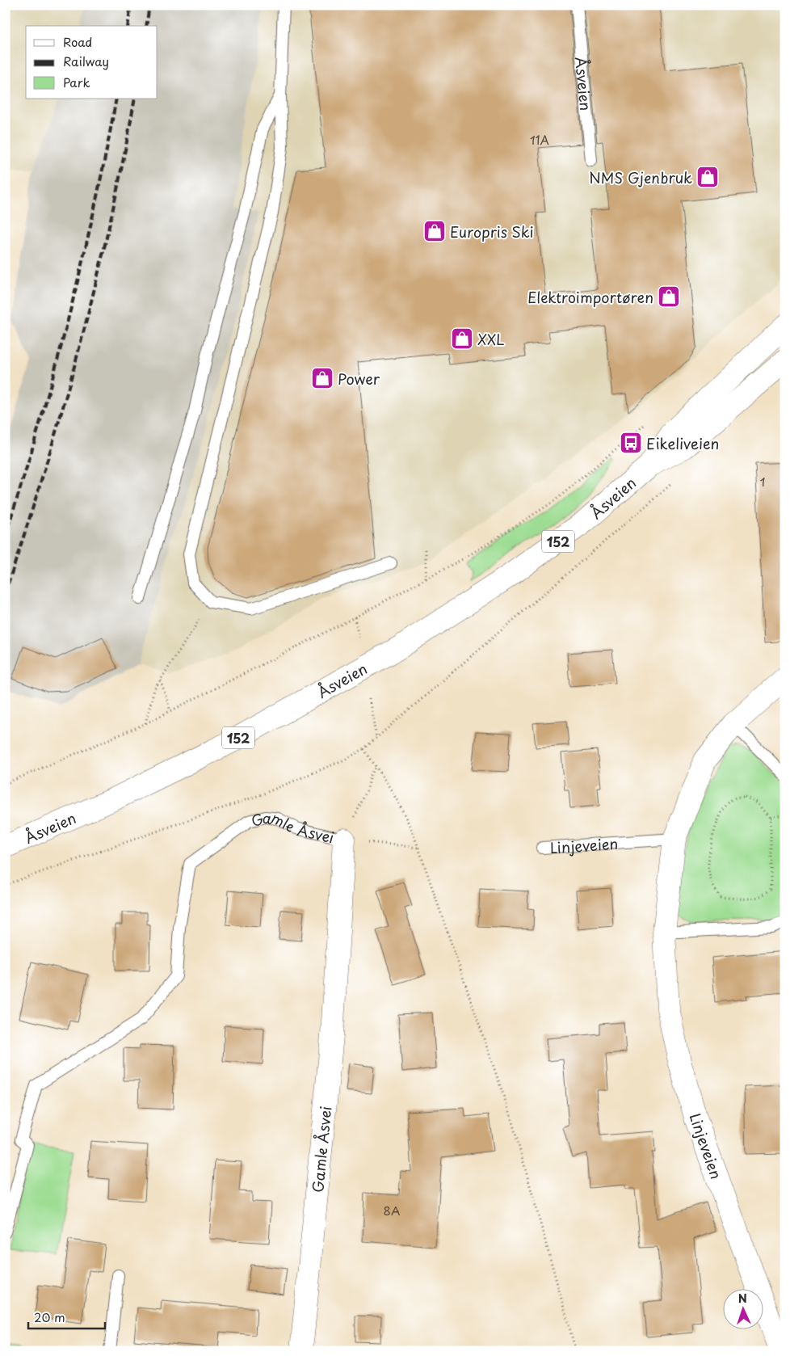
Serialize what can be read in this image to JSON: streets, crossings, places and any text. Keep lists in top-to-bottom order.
{
  "streets": {
    "street": [
      "Åsveien",
      "152",
      "Gamle Åsvei",
      "Linjeveien"
    ]
  },
  "places": {
    "shop": [
      "NMS Gjenbruk",
      "Europris Ski",
      "Elektroimportøren",
      "XXL",
      "Power"
    ],
    "bus stop": ["Eikeliveien"]
  },
  "house_numbers": ["11A", "1", "8A"],
  "legend": ["Road", "Railway", "Park"],
  "scale_bar": "20 m",
  "north": "top"
}
